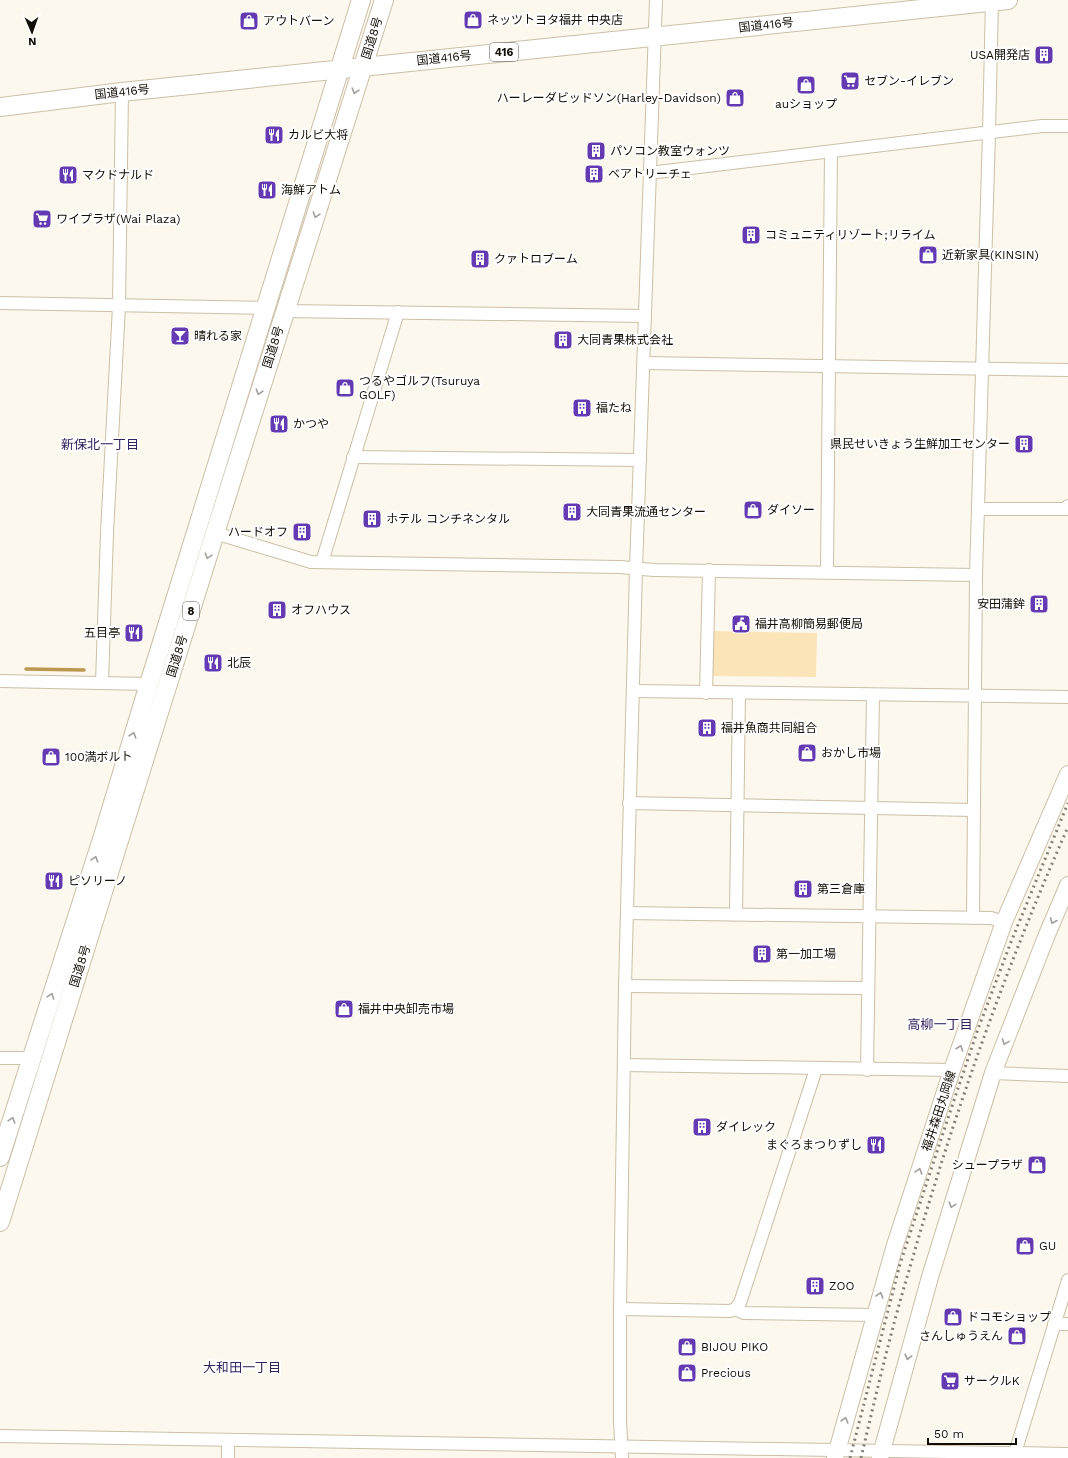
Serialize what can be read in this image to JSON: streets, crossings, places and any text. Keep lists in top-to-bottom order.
{
  "streets": {
    "highway": [
      "国道416号",
      "国道8号",
      "416",
      "8"
    ],
    "main road": ["福井森田丸岡線"]
  },
  "crossings": [
    ["国道416号", "国道8号"]
  ],
  "districts": ["新保北一丁目", "高柳一丁目", "大和田一丁目"],
  "places": {
    "shop": [
      "ネッツトヨタ福井 中央店",
      "アウトバーン",
      "auショップ",
      "ハーレーダビッドソン(Harley-Davidson)",
      "近新家具(KINSIN)",
      "つるやゴルフ(Tsuruya GOLF)",
      "ダイソー",
      "おかし市場",
      "100満ボルト",
      "福井中央卸売市場",
      "シュープラザ",
      "GU",
      "ドコモショップ",
      "さんしゅうえん",
      "BIJOU PIKO",
      "Precious"
    ],
    "building": [
      "USA開発店",
      "パソコン教室ウォンツ",
      "ベアトリーチェ",
      "コミュニティリゾート;リライム",
      "クァトロブーム",
      "大同青果株式会社",
      "福たね",
      "県民せいきょう生鮮加工センター",
      "大同青果流通センター",
      "ホテル コンチネンタル",
      "ハードオフ",
      "安田蒲鉾",
      "オフハウス",
      "福井魚商共同組合",
      "第三倉庫",
      "第一加工場",
      "ダイレック",
      "ZOO"
    ],
    "supermarket": ["セブン-イレブン", "ワイプラザ(Wai Plaza)", "サークルK"],
    "restaurant": [
      "カルビ大将",
      "マクドナルド",
      "海鮮アトム",
      "かつや",
      "五目亭",
      "北辰",
      "ピソリーノ",
      "まぐろまつりずし"
    ],
    "bar": ["晴れる家"],
    "public building": ["福井高柳簡易郵便局"]
  },
  "scale_bar": "50 m",
  "north": "bottom"
}
